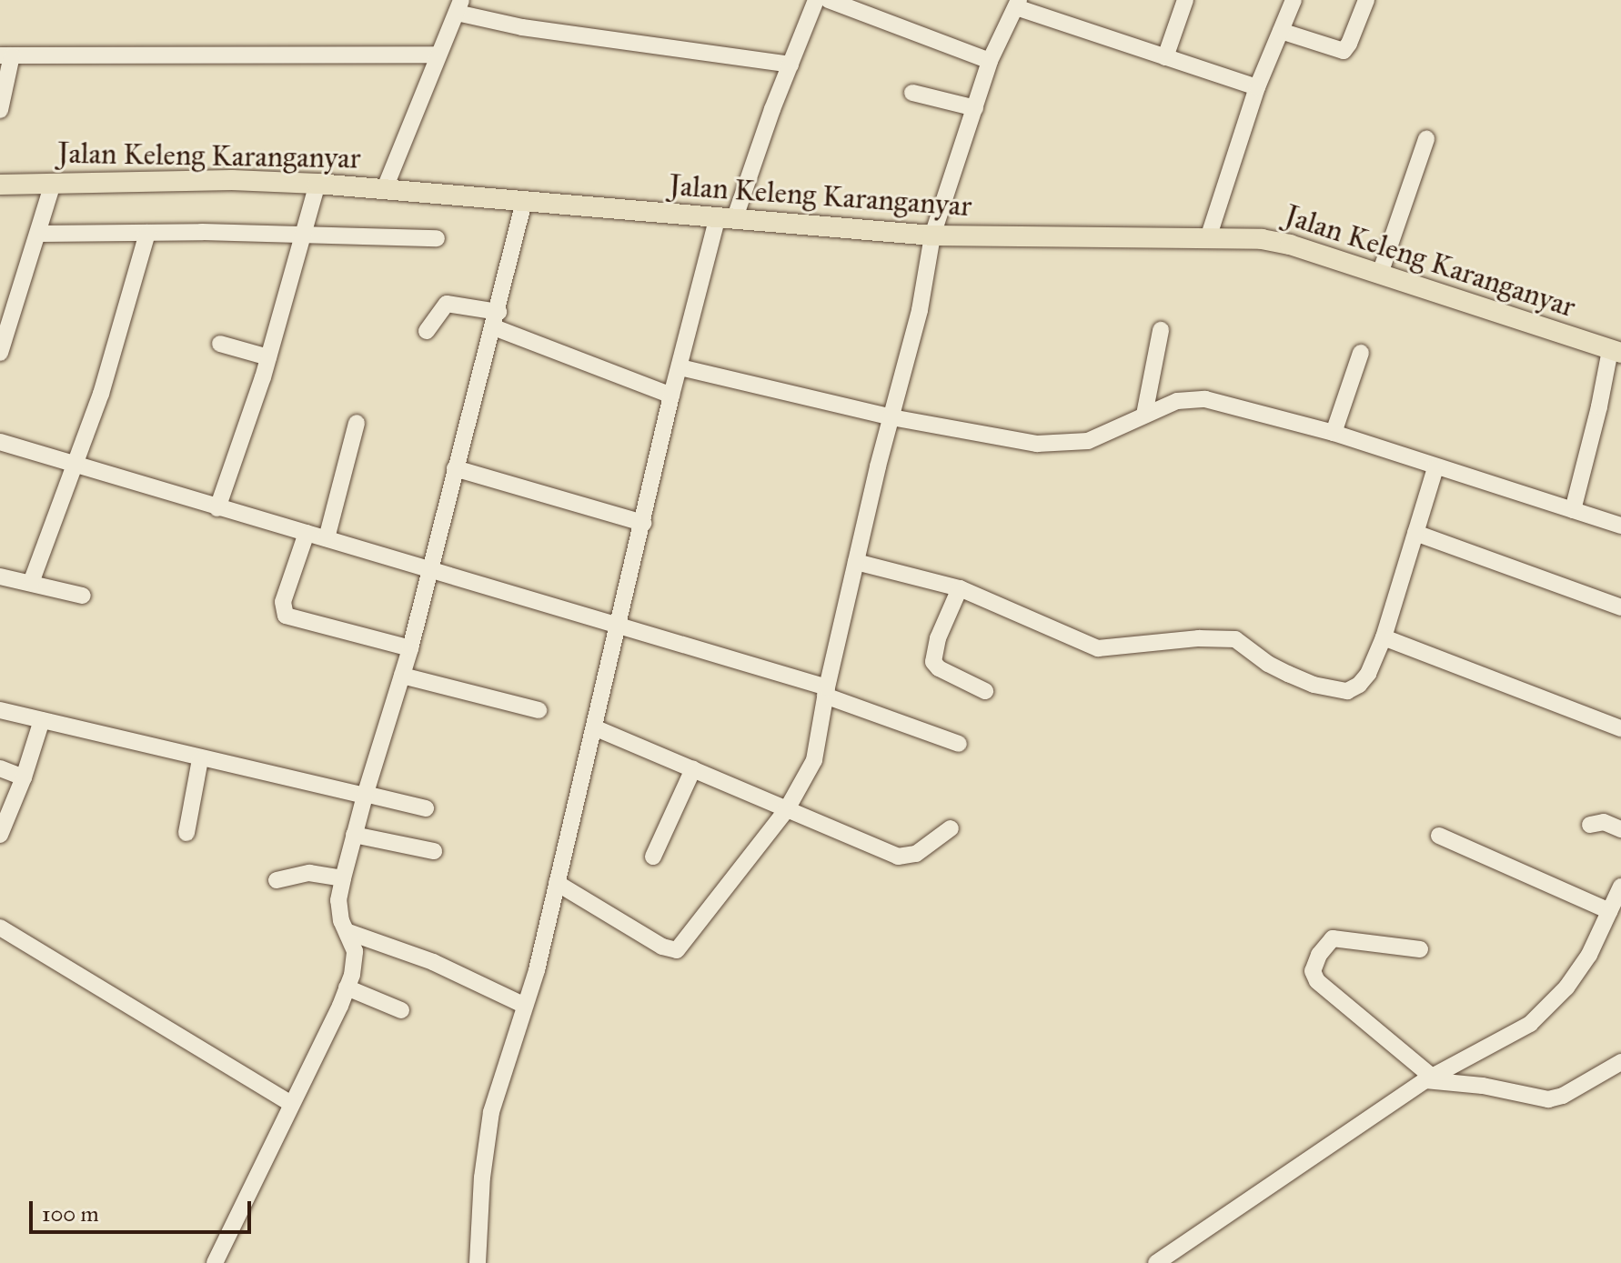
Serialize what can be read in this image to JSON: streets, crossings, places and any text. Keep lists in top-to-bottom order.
{
  "streets": {
    "main road": ["Jalan Keleng Karanganyar"]
  },
  "scale_bar": "100 m"
}
